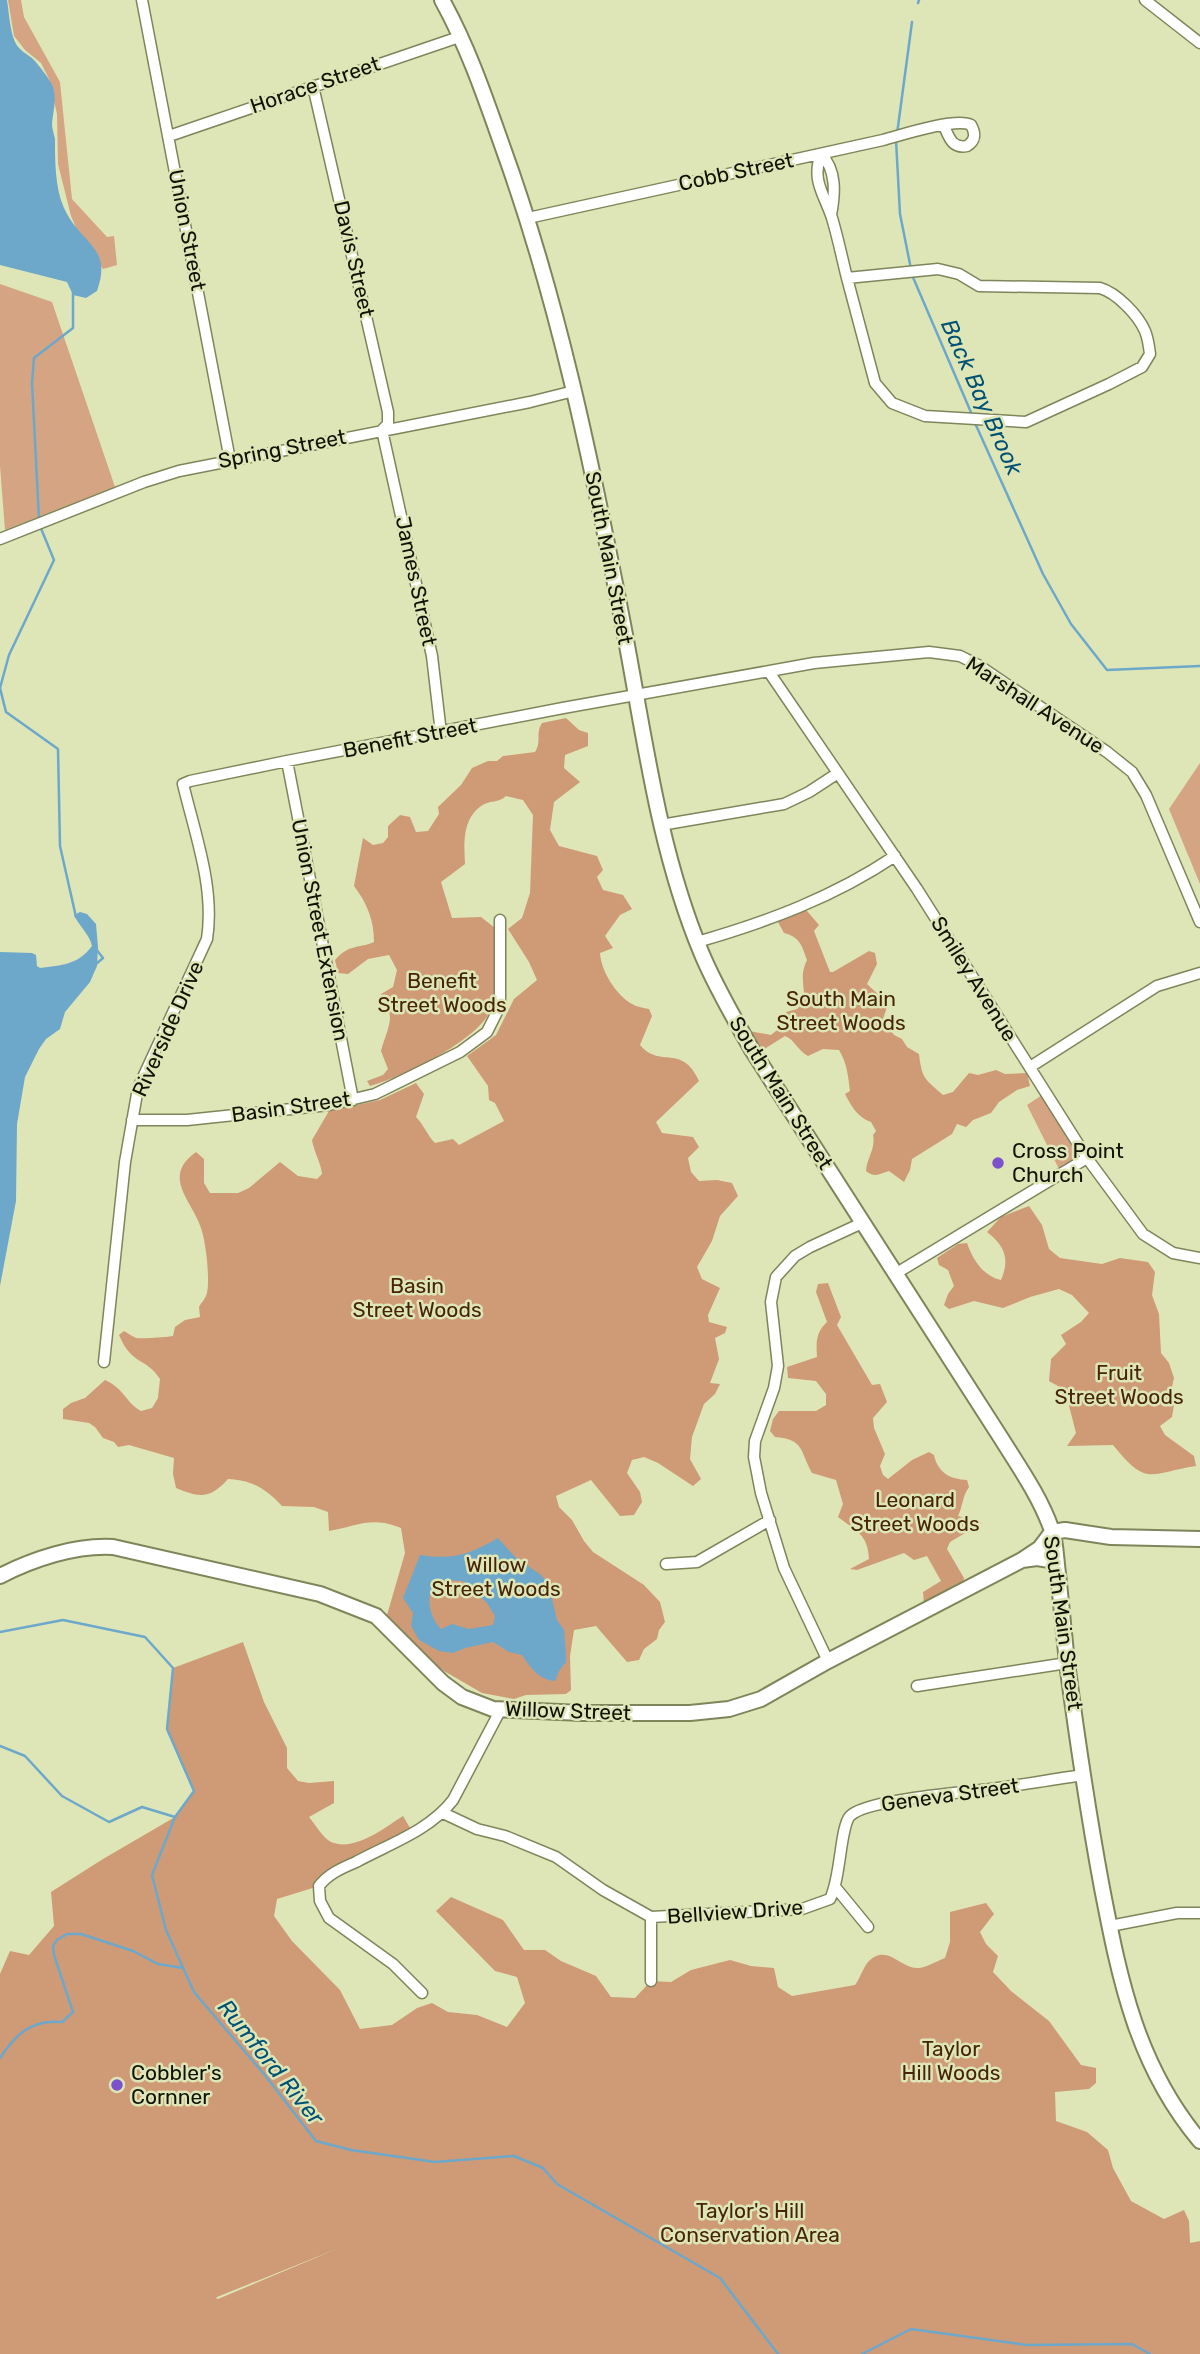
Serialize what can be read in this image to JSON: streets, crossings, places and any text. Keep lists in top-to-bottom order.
{
  "streets": {
    "main road": ["South Main Street", "Willow Street"],
    "street": [
      "Horace Street",
      "Cobb Street",
      "Union Street",
      "Davis Street",
      "Spring Street",
      "James Street",
      "Marshall Avenue",
      "Benefit Street",
      "Union Street Extension",
      "Smiley Avenue",
      "Riverside Drive",
      "Basin Street",
      "Geneva Street",
      "Bellview Drive"
    ]
  },
  "crossings": [
    ["Horace Street", "Union Street"],
    ["Horace Street", "Davis Street"],
    ["Horace Street", "South Main Street"],
    ["Cobb Street", "South Main Street"],
    ["Union Street", "Spring Street"],
    ["Davis Street", "Spring Street"],
    ["Davis Street", "James Street"],
    ["Spring Street", "South Main Street"],
    ["Spring Street", "James Street"],
    ["South Main Street", "Marshall Avenue"],
    ["South Main Street", "Benefit Street"],
    ["South Main Street", "Willow Street"],
    ["South Main Street", "Geneva Street"],
    ["James Street", "Benefit Street"],
    ["Marshall Avenue", "Benefit Street"],
    ["Marshall Avenue", "Smiley Avenue"],
    ["Benefit Street", "Union Street Extension"],
    ["Benefit Street", "Riverside Drive"],
    ["Union Street Extension", "Basin Street"],
    ["Riverside Drive", "Basin Street"],
    ["Geneva Street", "Bellview Drive"]
  ],
  "water": ["Back Bay Brook", "Rumford River"],
  "parks": [
    "Benefit Street Woods",
    "South Main Street Woods",
    "Basin Street Woods",
    "Fruit Street Woods",
    "Leonard Street Woods",
    "Willow Street Woods",
    "Taylor Hill Woods",
    "Taylor's Hill Conservation Area"
  ],
  "places": ["Cross Point Church", "Cobbler's Cornner"]
}
